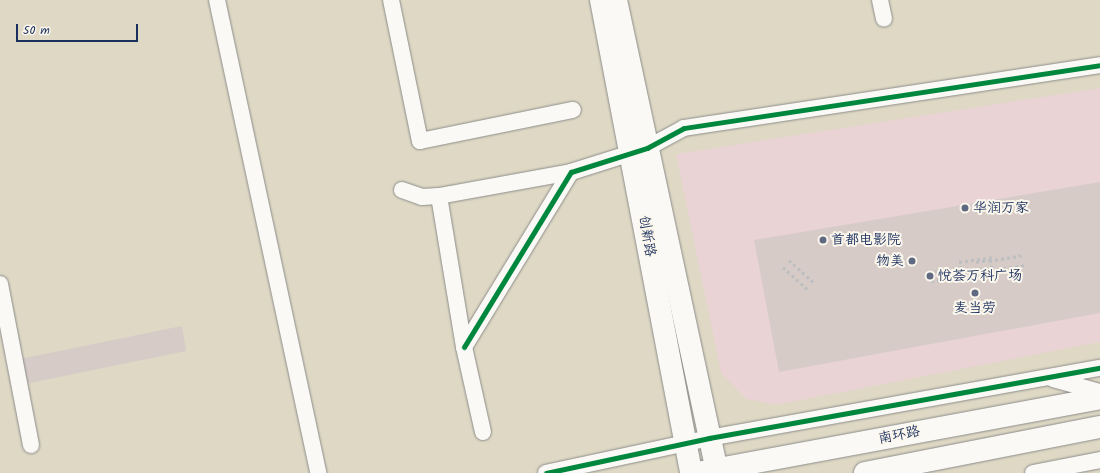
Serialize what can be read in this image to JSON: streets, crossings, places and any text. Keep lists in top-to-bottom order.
{
  "streets": {
    "street": ["创新路", "南环路"]
  },
  "crossings": [
    ["创新路", "南环路"]
  ],
  "places": [
    "华润万家",
    "首都电影院",
    "物美",
    "悦荟万科广场",
    "麦当劳"
  ],
  "scale_bar": "50 m"
}
